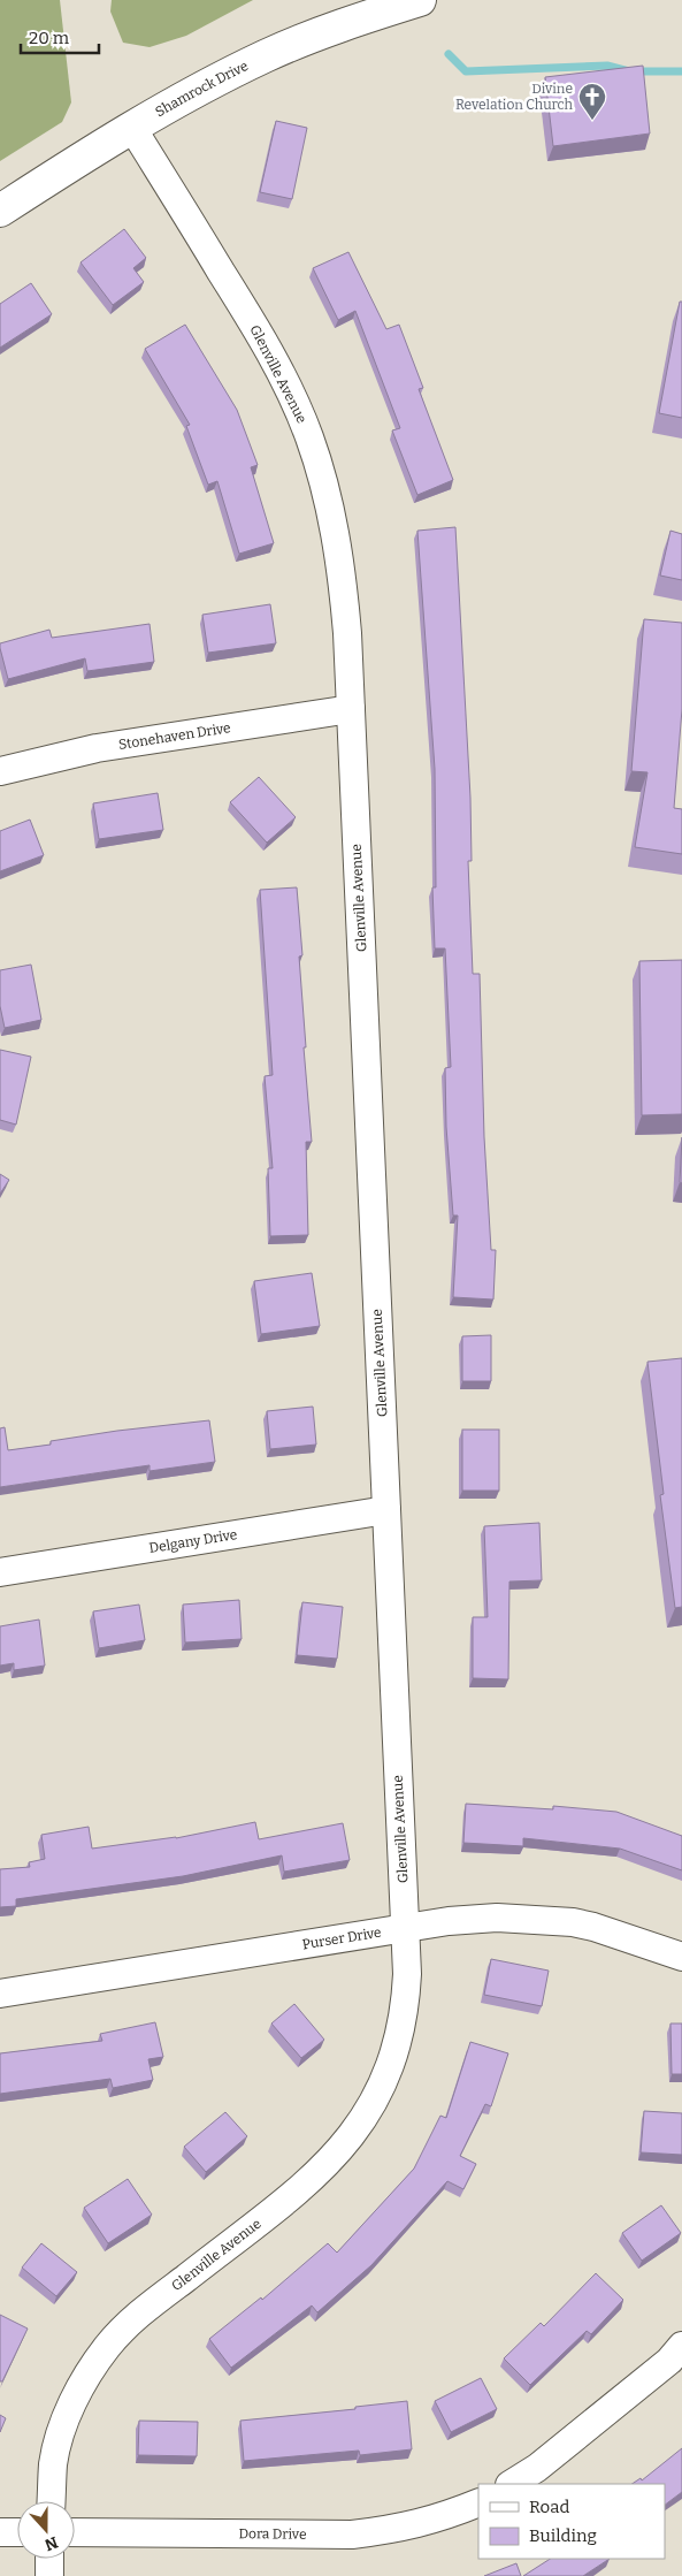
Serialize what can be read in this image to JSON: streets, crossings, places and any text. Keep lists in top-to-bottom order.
{
  "streets": {
    "street": [
      "Shamrock Drive",
      "Glenville Avenue",
      "Stonehaven Drive",
      "Delgany Drive",
      "Purser Drive",
      "Dora Drive"
    ]
  },
  "crossings": [
    ["Shamrock Drive", "Glenville Avenue"],
    ["Glenville Avenue", "Stonehaven Drive"],
    ["Glenville Avenue", "Delgany Drive"],
    ["Glenville Avenue", "Purser Drive"]
  ],
  "places": {
    "church": ["Divine Revelation Church"]
  },
  "legend": ["Road", "Building"],
  "scale_bar": "20 m",
  "north": "bottom"
}
